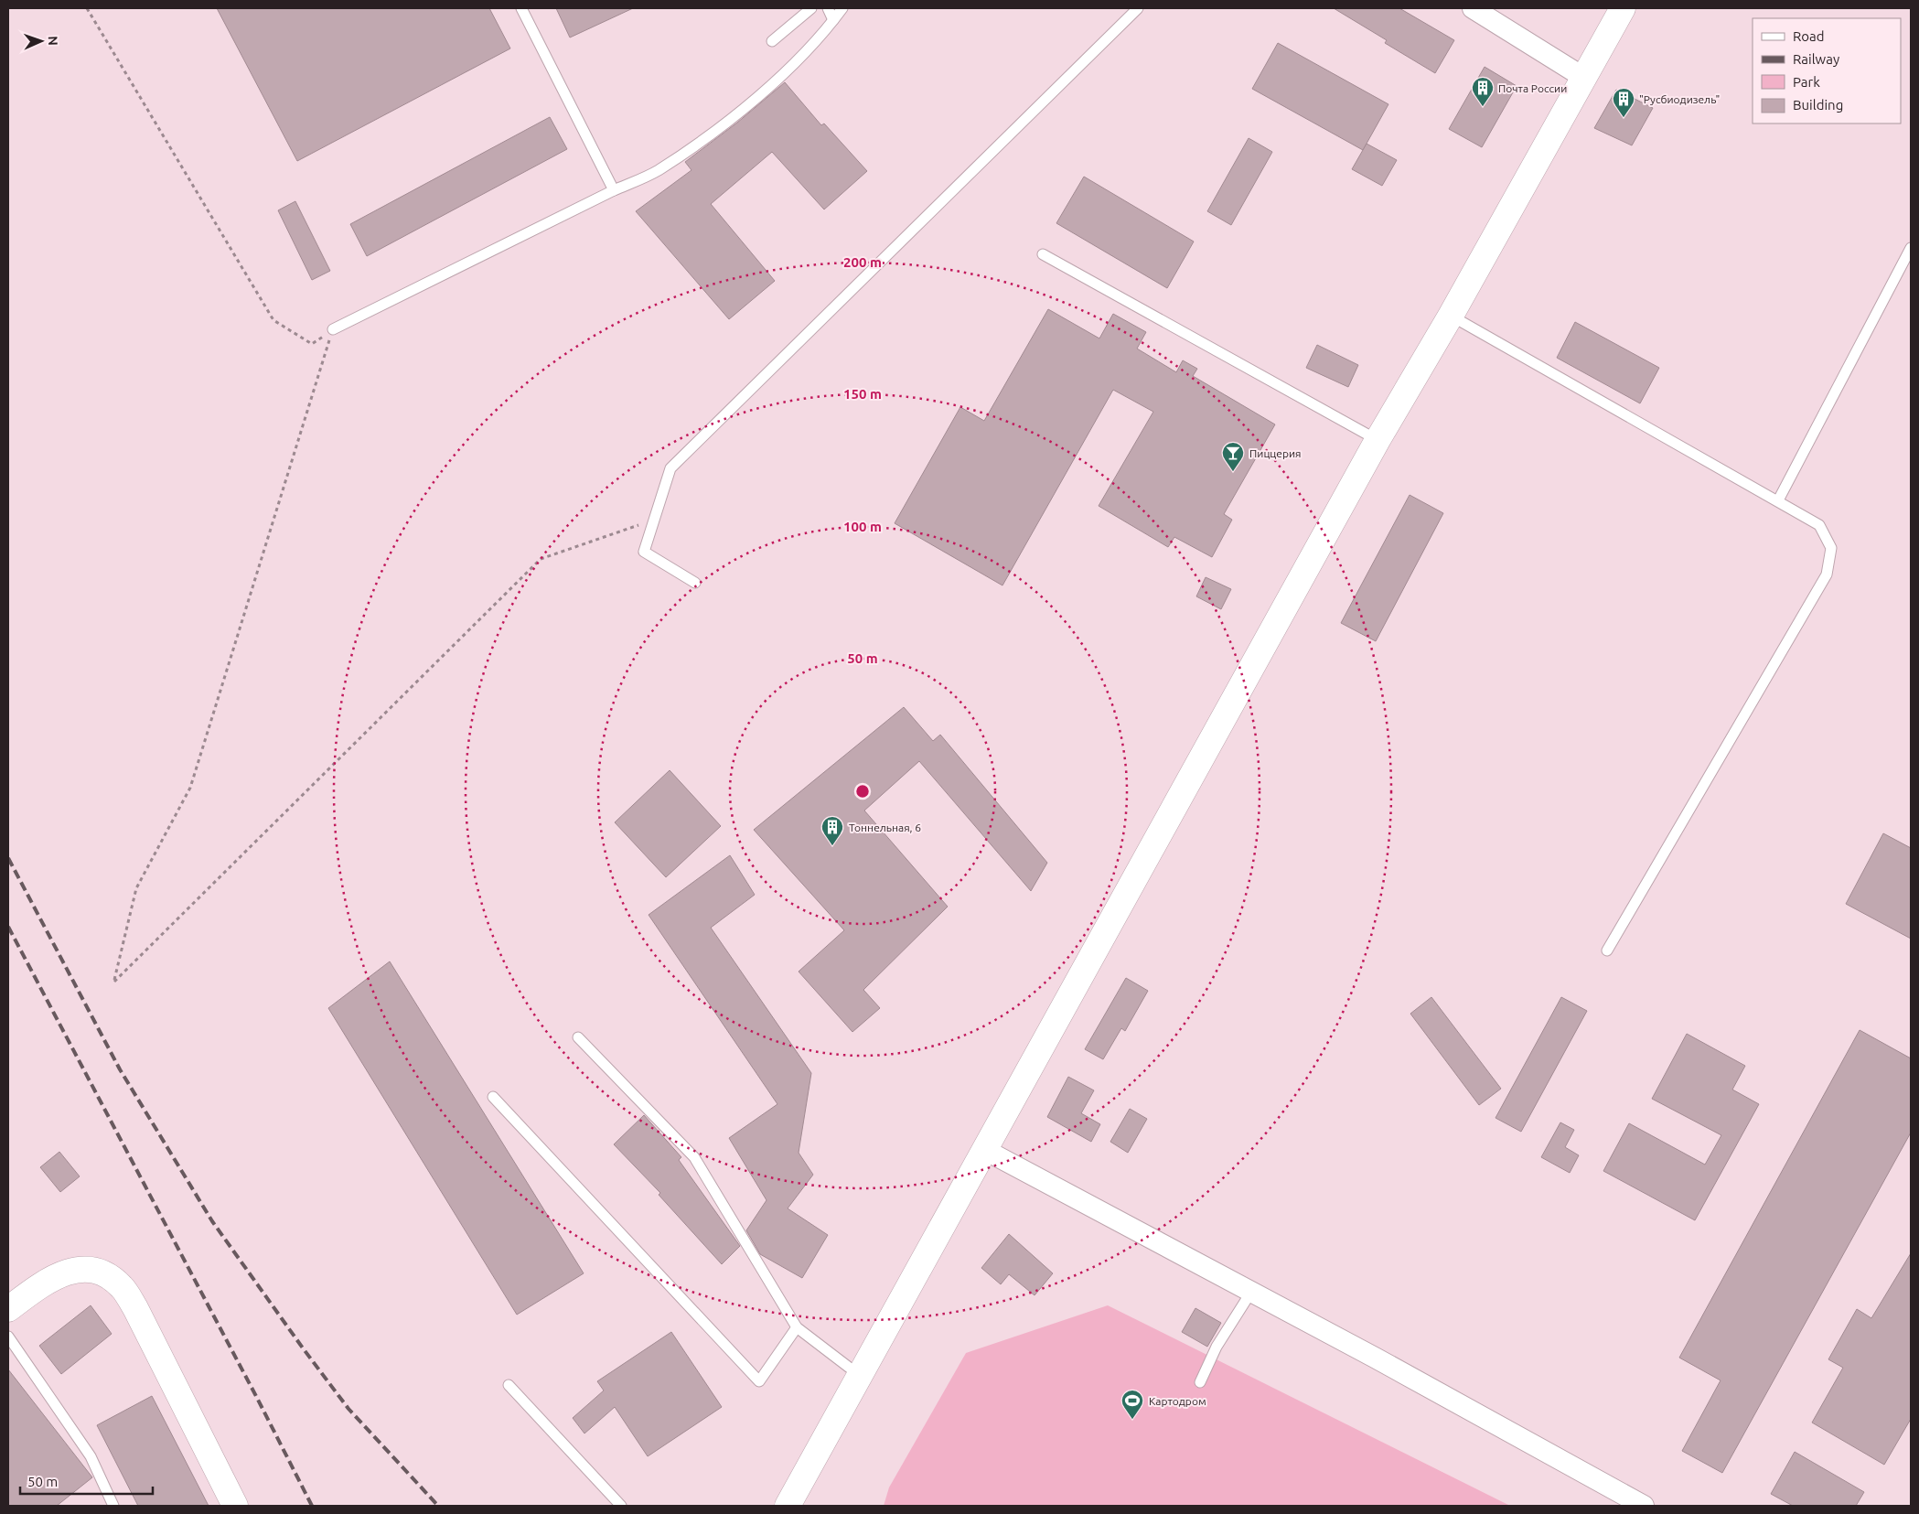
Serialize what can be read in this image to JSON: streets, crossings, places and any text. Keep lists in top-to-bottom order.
{
  "places": {
    "building": ["Почта России", "\"Русбиодизель\"", "Тоннельная, 6"],
    "bar": ["Пиццерия"],
    "sports": ["Картодром"]
  },
  "legend": [
    "Road",
    "Railway",
    "Park",
    "Building"
  ],
  "scale_bar": "50 m",
  "north": "right",
  "rings": [
    "200 m",
    "150 m",
    "100 m",
    "50 m"
  ]
}
